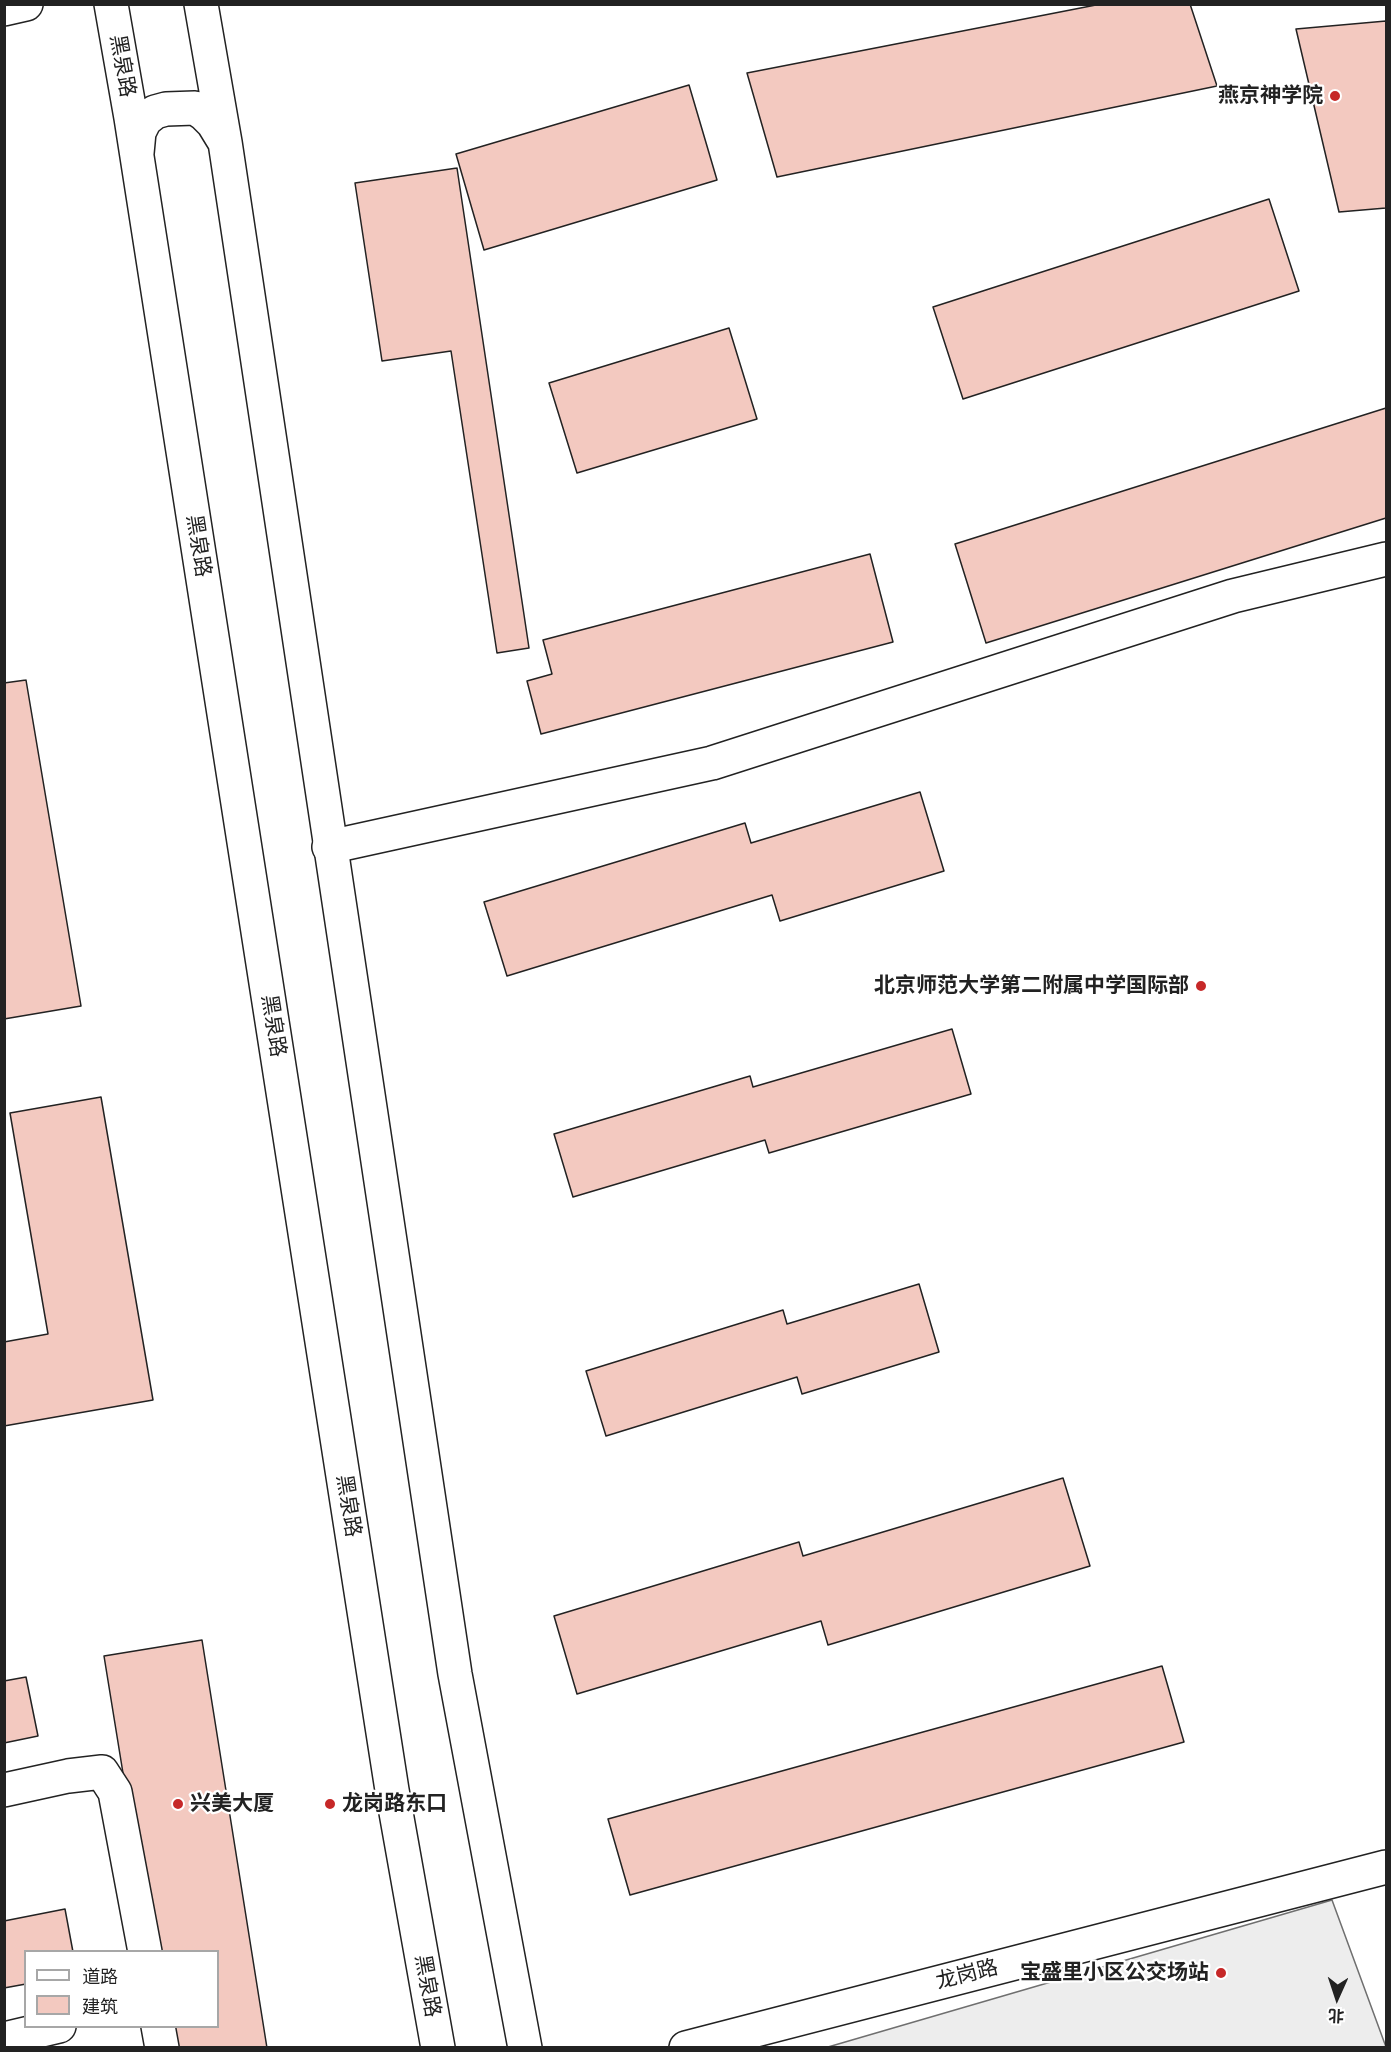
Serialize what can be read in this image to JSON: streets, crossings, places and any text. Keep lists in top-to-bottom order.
{
  "streets": {
    "main road": ["黑泉路", "龙岗路"]
  },
  "places": [
    "燕京神学院",
    "北京师范大学第二附属中学国际部",
    "兴美大厦",
    "龙岗路东口",
    "宝盛里小区公交场站"
  ],
  "legend": ["道路", "建筑"],
  "north": "bottom"
}
